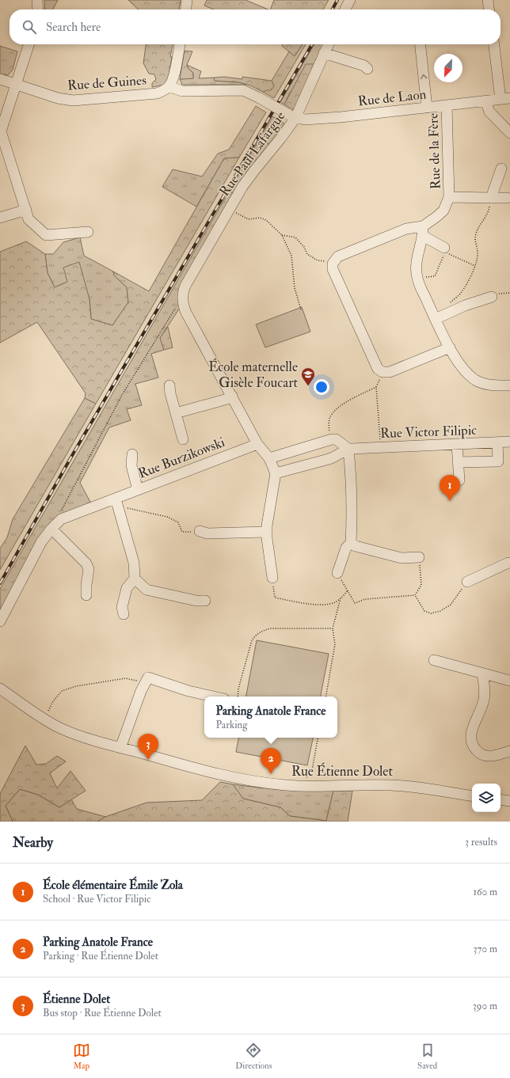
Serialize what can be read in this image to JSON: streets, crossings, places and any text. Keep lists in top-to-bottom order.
{
  "streets": {
    "street": [
      "Rue de Guines",
      "Rue de Laon",
      "Rue de la Fère",
      "Rue Paul Lafargue",
      "Rue Victor Filipic",
      "Rue Burzikowski",
      "Rue Étienne Dolet"
    ]
  },
  "crossings": [
    ["Rue de Laon", "Rue de la Fère"],
    ["Rue de Laon", "Rue Paul Lafargue"]
  ],
  "places": {
    "school or university": ["École maternelle Gisèle Foucart"]
  },
  "north": "bottom left",
  "page": {
    "search": "Search here",
    "pins": ["1", "3", "2"],
    "popup": ["Parking Anatole France", "Parking"],
    "heading": ["Nearby", "3 results"],
    "list": [
      {
        "mark": "1",
        "name": "École élémentaire Émile Zola",
        "note": "School · Rue Victor Filipic",
        "value": "160 m"
      },
      {
        "mark": "2",
        "name": "Parking Anatole France",
        "note": "Parking · Rue Étienne Dolet",
        "value": "370 m"
      },
      {
        "mark": "3",
        "name": "Étienne Dolet",
        "note": "Bus stop · Rue Étienne Dolet",
        "value": "390 m"
      }
    ],
    "nav": ["Map", "Directions", "Saved"]
  }
}
